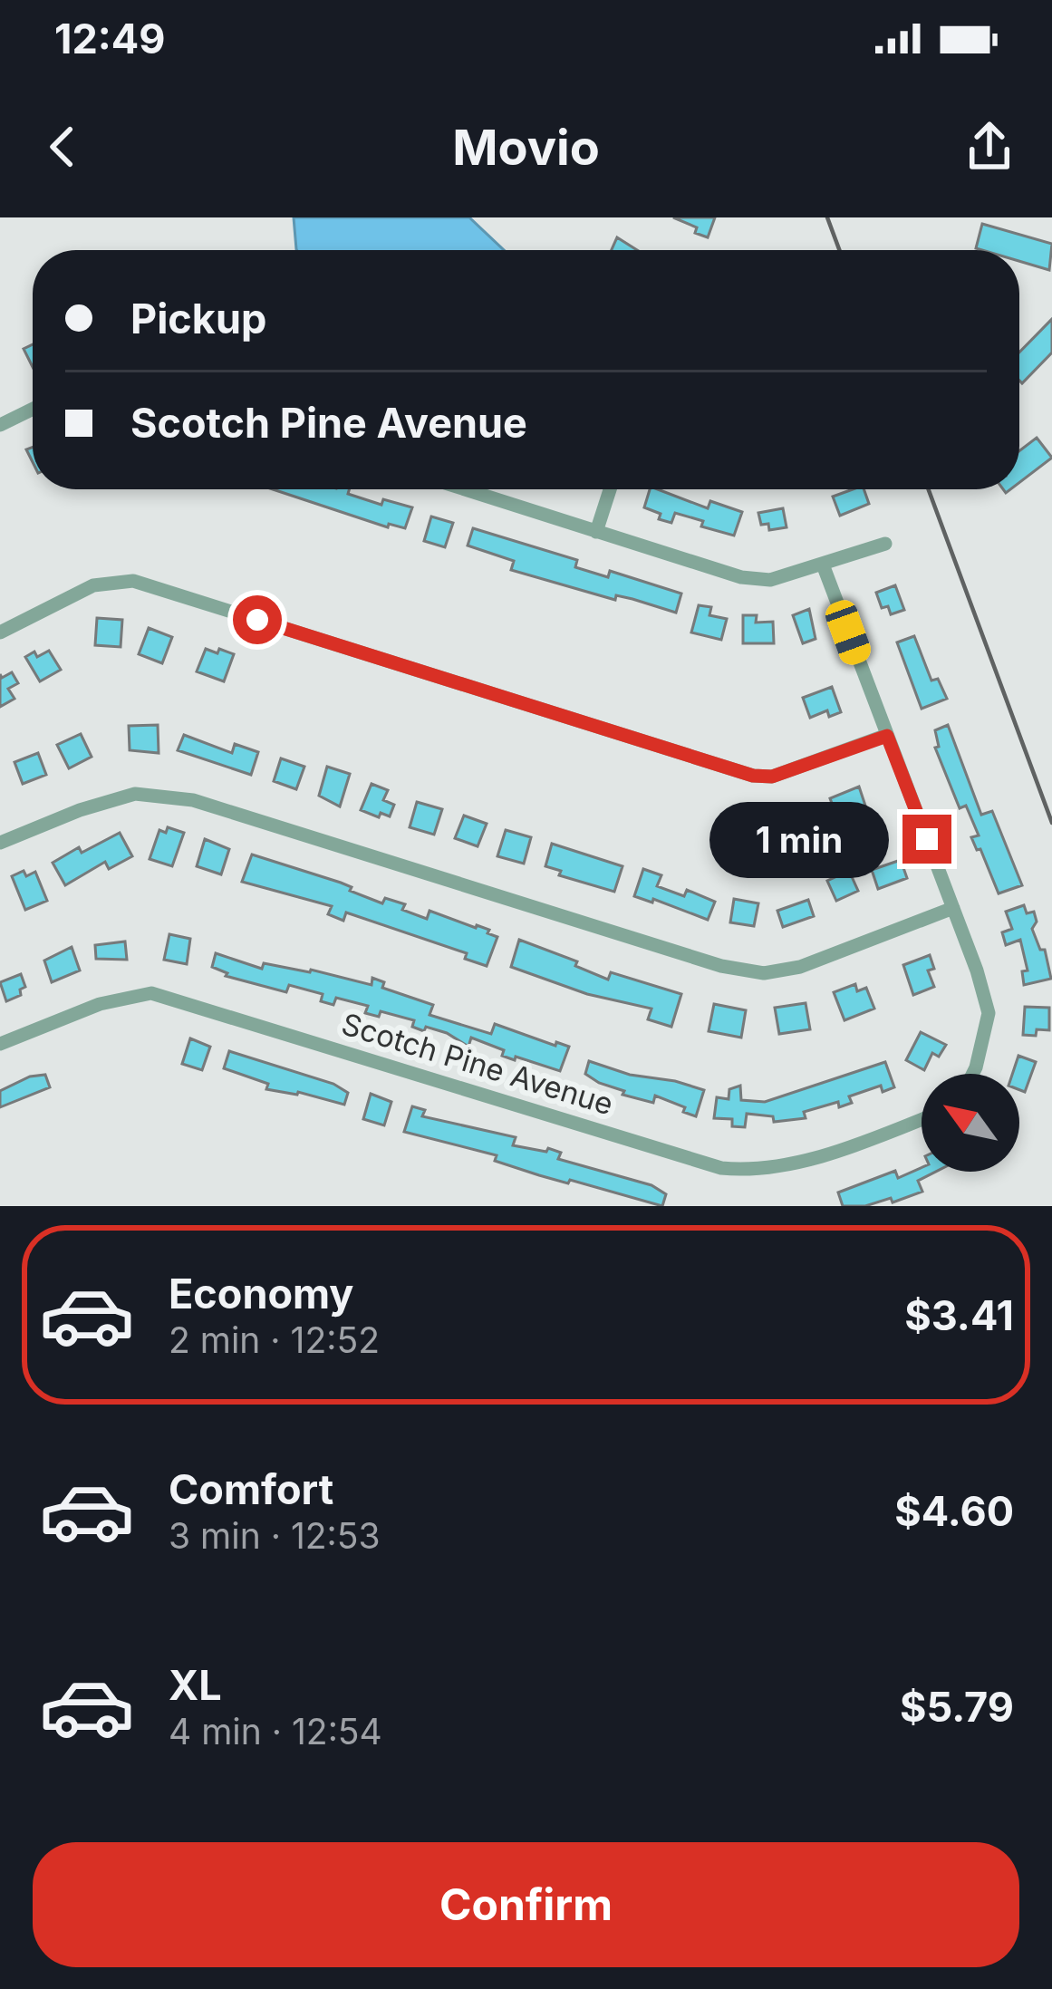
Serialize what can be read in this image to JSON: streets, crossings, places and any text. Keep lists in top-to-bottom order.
{
  "streets": {
    "street": ["Scotch Pine Avenue"]
  },
  "north": "top left",
  "page": {
    "status": "12:49",
    "header": "Movio",
    "banner": ["Pickup", "Scotch Pine Avenue"],
    "bubble": "1 min",
    "list": [
      {
        "name": "Economy",
        "note": "2 min · 12:52",
        "value": "$3.41"
      },
      {
        "name": "Comfort",
        "note": "3 min · 12:53",
        "value": "$4.60"
      },
      {
        "name": "XL",
        "note": "4 min · 12:54",
        "value": "$5.79"
      }
    ],
    "buttons": "Confirm"
  }
}
